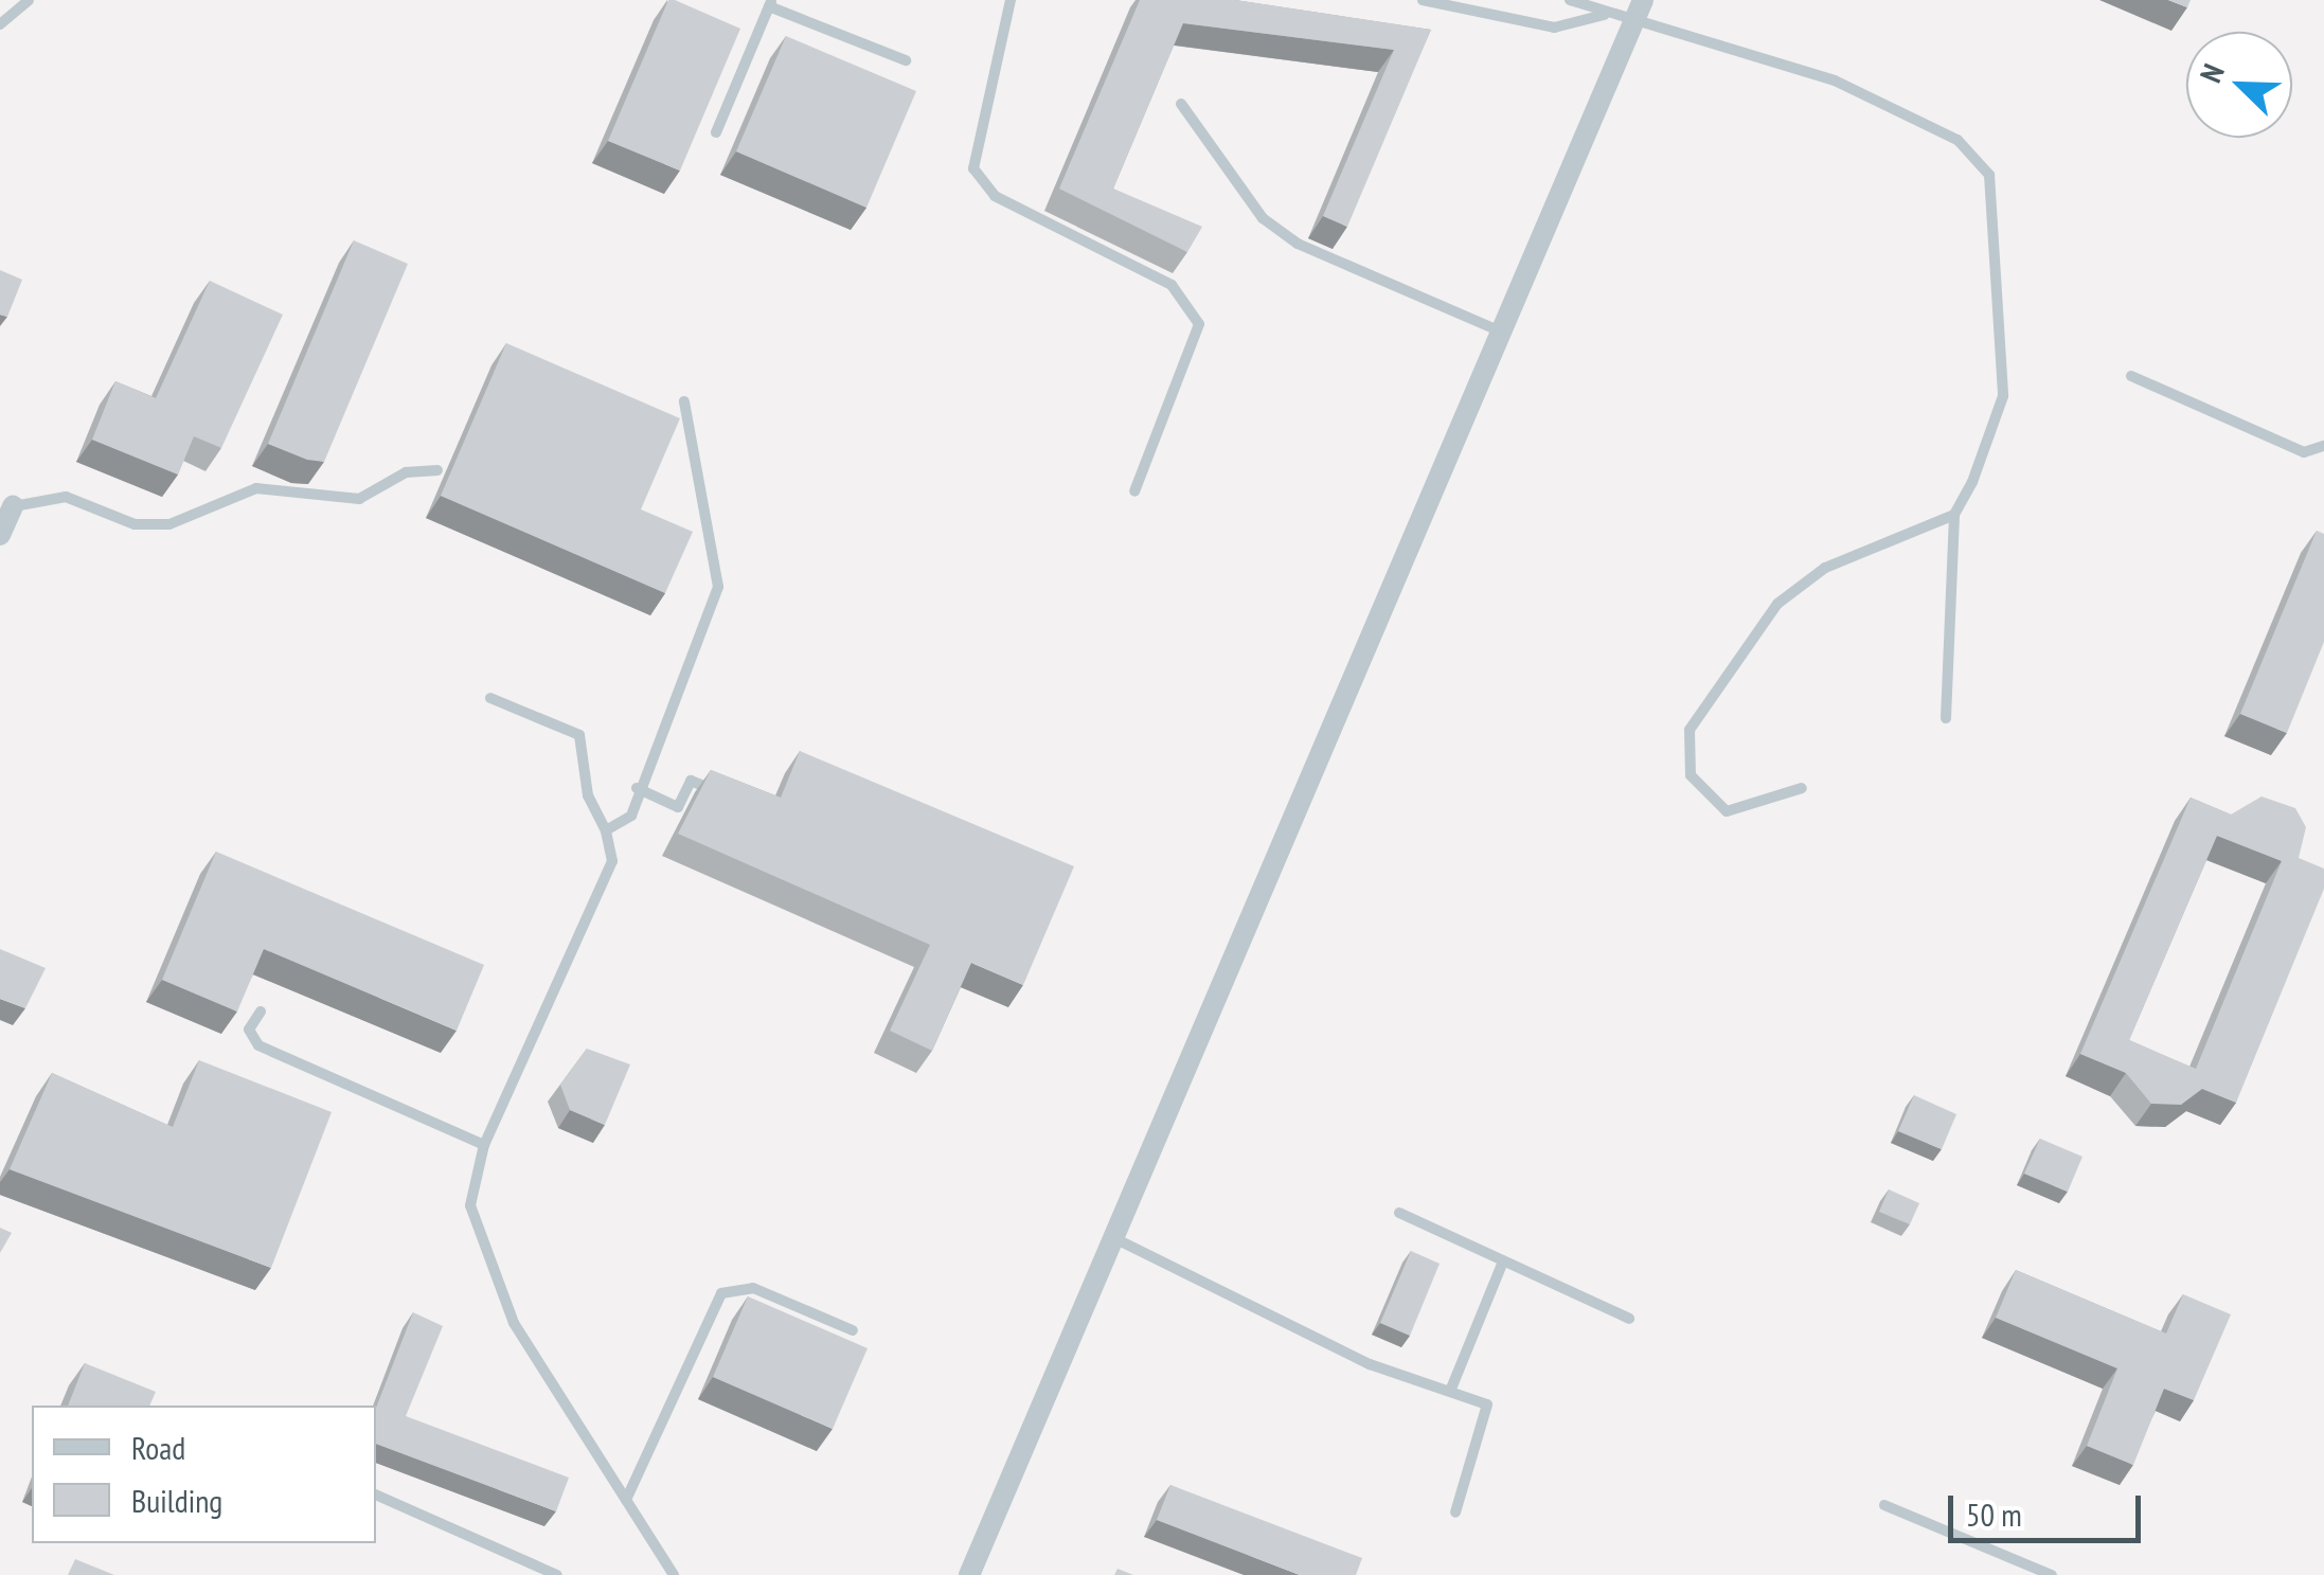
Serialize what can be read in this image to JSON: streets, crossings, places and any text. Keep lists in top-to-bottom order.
{
  "legend": ["Road", "Building"],
  "scale_bar": "50 m",
  "north": "top left"
}
